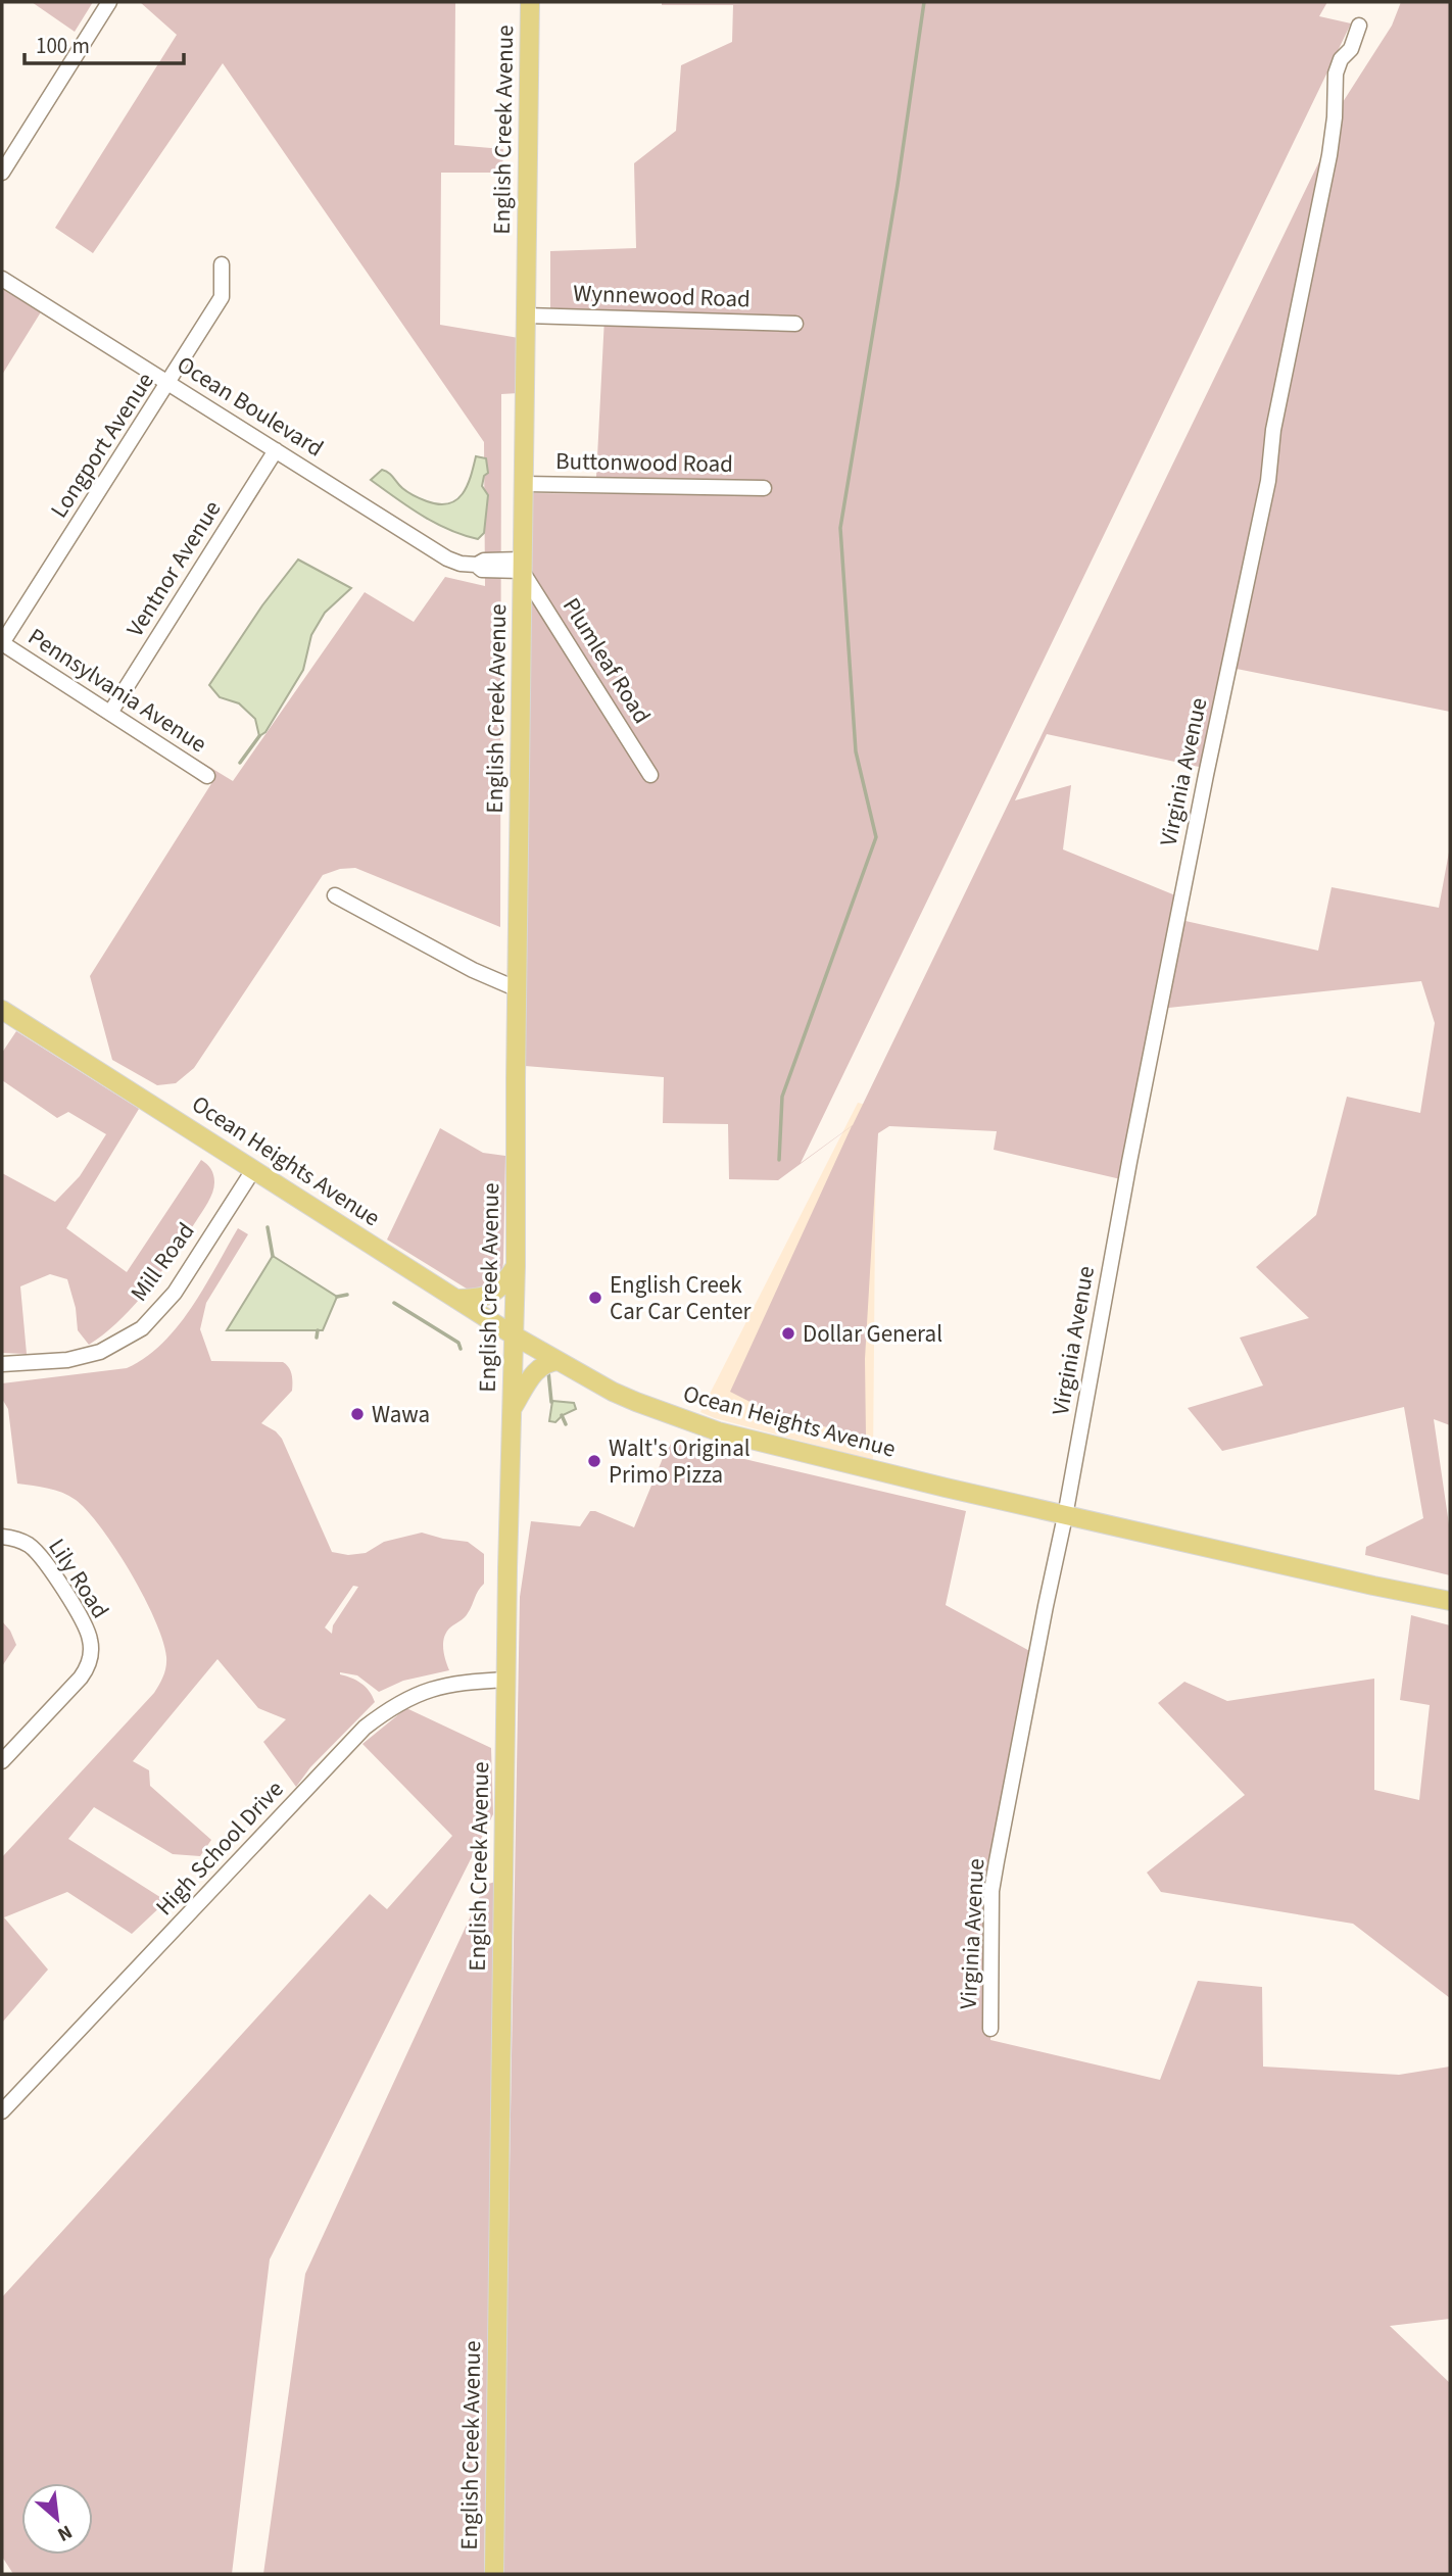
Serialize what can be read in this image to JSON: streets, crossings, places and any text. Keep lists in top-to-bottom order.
{
  "streets": {
    "main road": ["English Creek Avenue", "Ocean Heights Avenue"],
    "street": [
      "Wynnewood Road",
      "Ocean Boulevard",
      "Longport Avenue",
      "Buttonwood Road",
      "Ventnor Avenue",
      "Plumleaf Road",
      "Pennsylvania Avenue",
      "Virginia Avenue",
      "Mill Road",
      "Lily Road",
      "High School Drive"
    ]
  },
  "crossings": [
    ["English Creek Avenue", "Wynnewood Road"],
    ["English Creek Avenue", "Ocean Boulevard"],
    ["English Creek Avenue", "Buttonwood Road"],
    ["English Creek Avenue", "Plumleaf Road"],
    ["English Creek Avenue", "Ocean Heights Avenue"],
    ["English Creek Avenue", "High School Drive"],
    ["Ocean Boulevard", "Longport Avenue"],
    ["Ocean Boulevard", "Ventnor Avenue"],
    ["Ocean Boulevard", "Plumleaf Road"],
    ["Longport Avenue", "Pennsylvania Avenue"],
    ["Ventnor Avenue", "Pennsylvania Avenue"],
    ["Virginia Avenue", "Ocean Heights Avenue"],
    ["Ocean Heights Avenue", "Mill Road"]
  ],
  "places": [
    "English Creek Car Car Center",
    "Dollar General",
    "Wawa",
    "Walt's Original Primo Pizza"
  ],
  "scale_bar": "100 m",
  "north": "bottom right"
}
